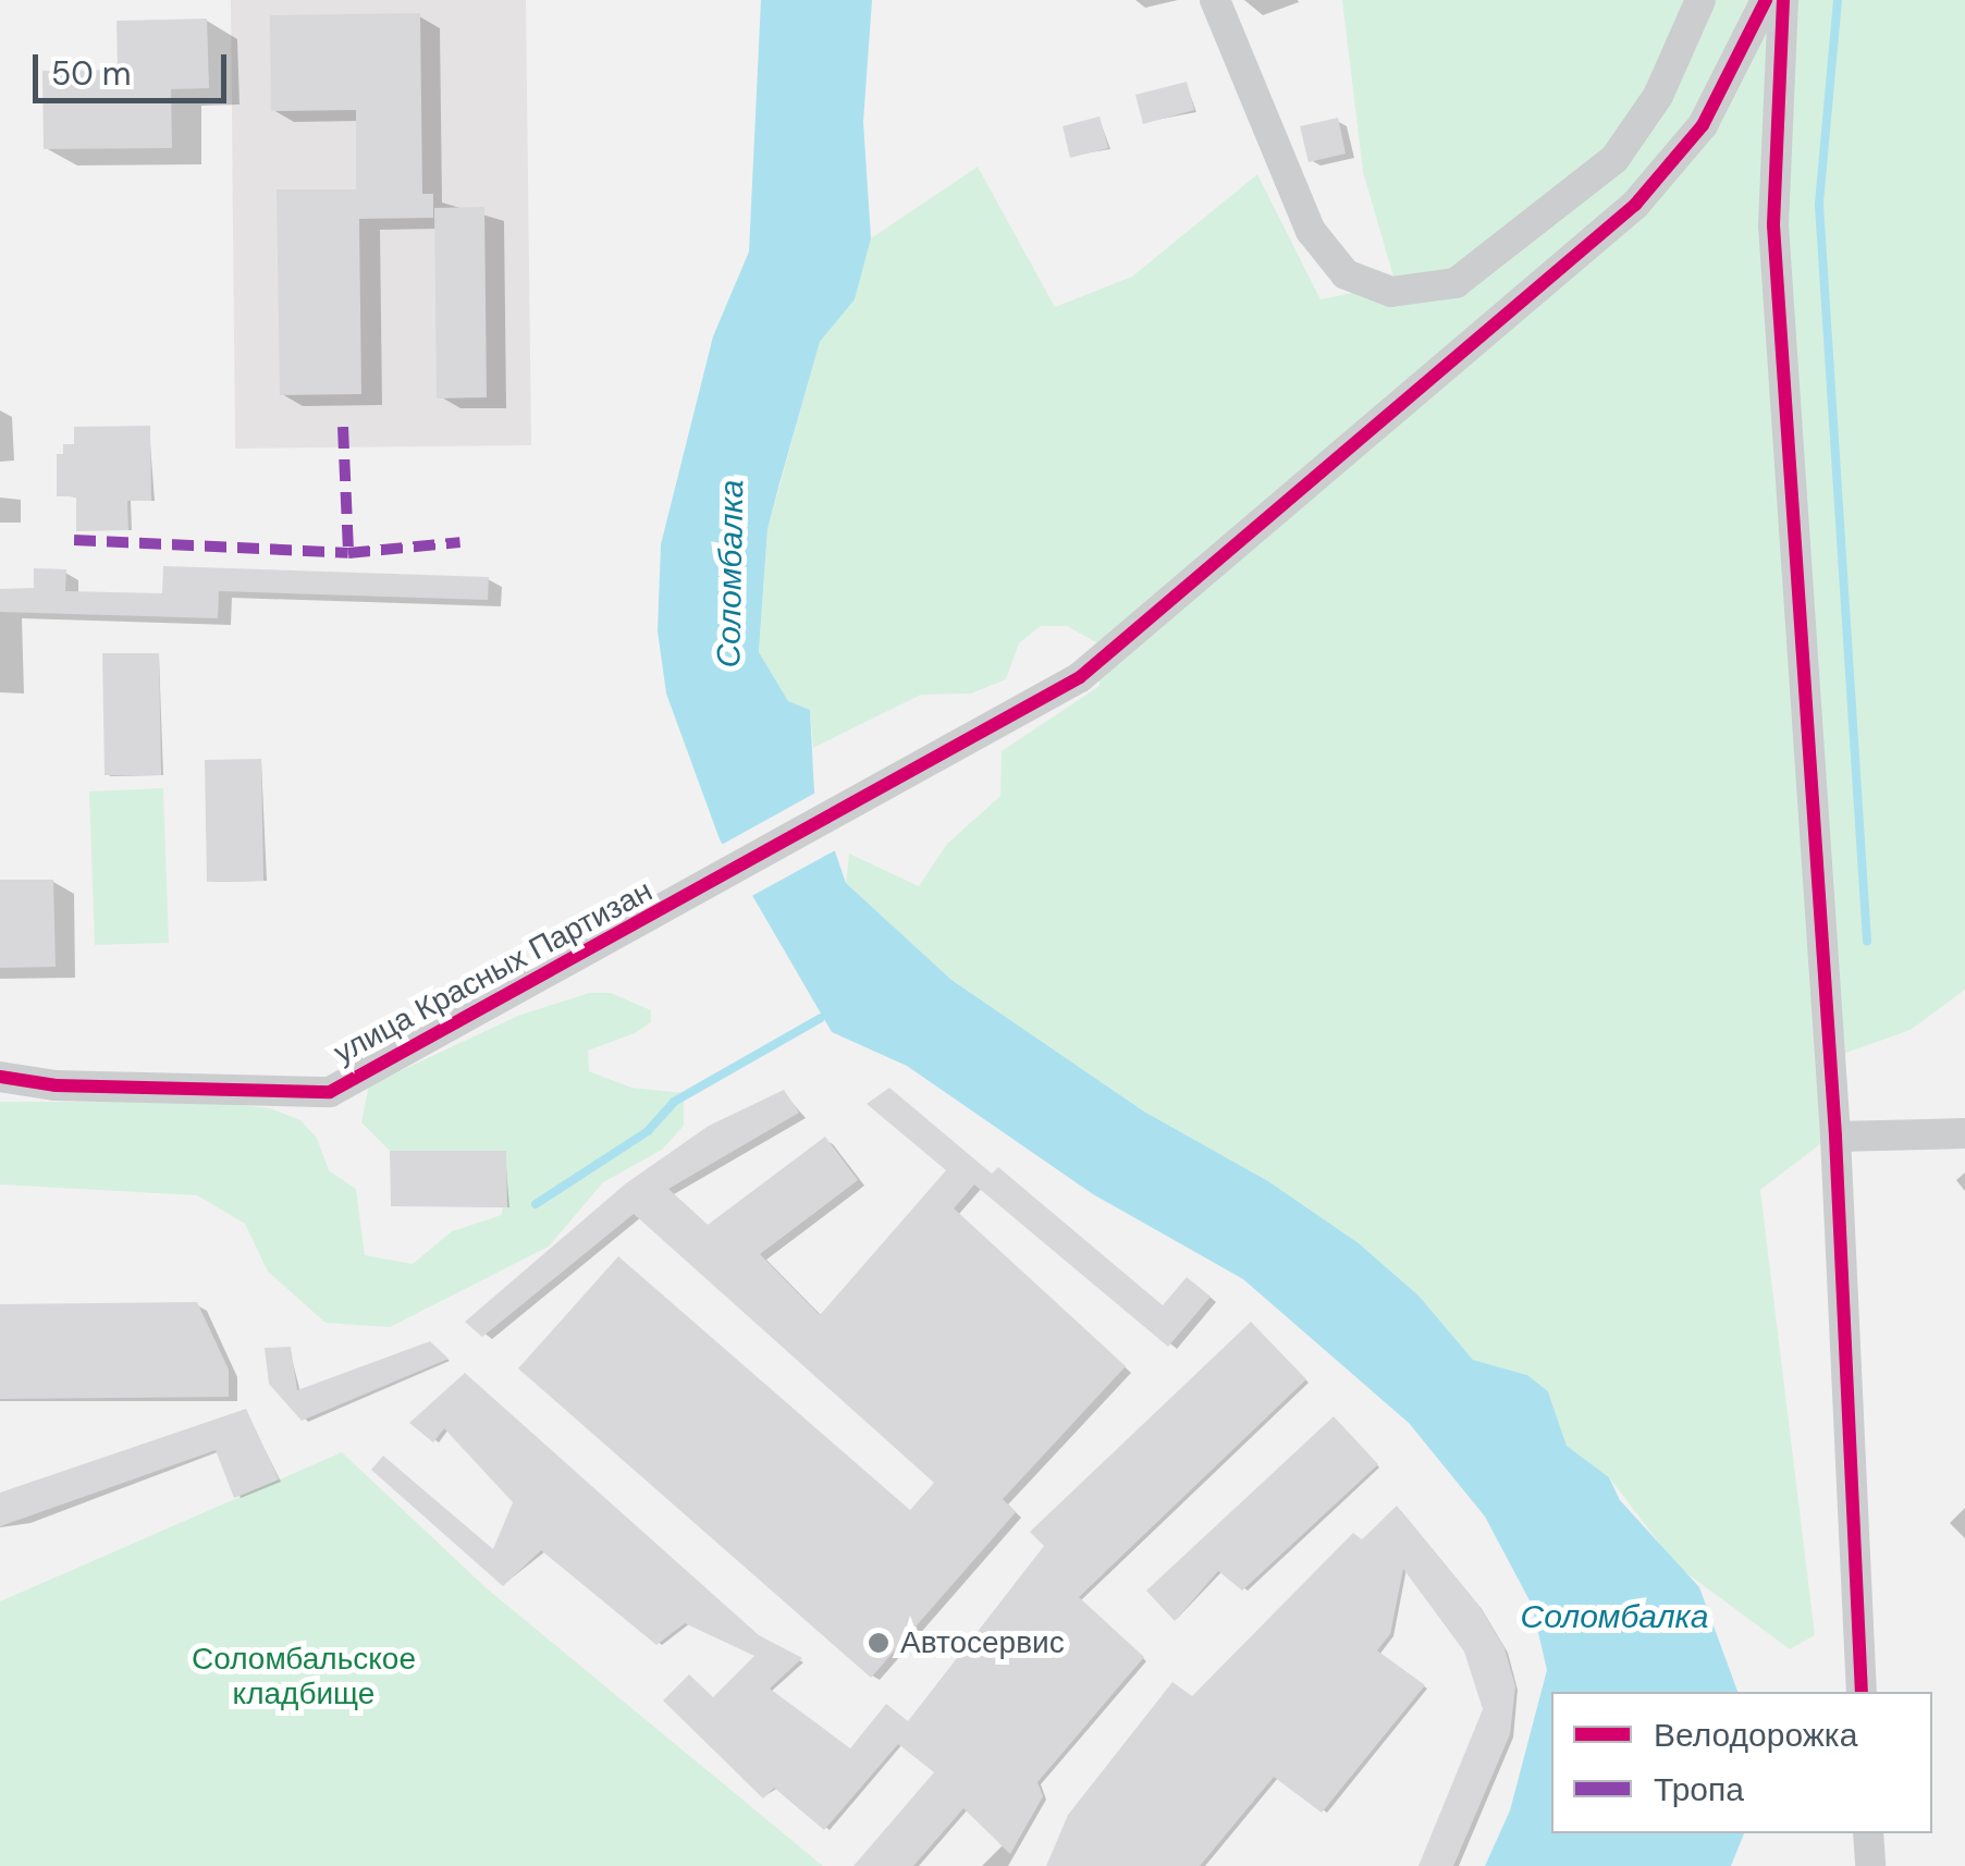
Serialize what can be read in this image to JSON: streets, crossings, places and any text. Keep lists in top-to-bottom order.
{
  "streets": {
    "street": ["улица Красных Партизан"]
  },
  "water": ["Соломбалка"],
  "parks": ["Соломбальское кладбище"],
  "places": ["Автосервис"],
  "legend": ["Велодорожка", "Тропа"],
  "scale_bar": "50 m"
}
